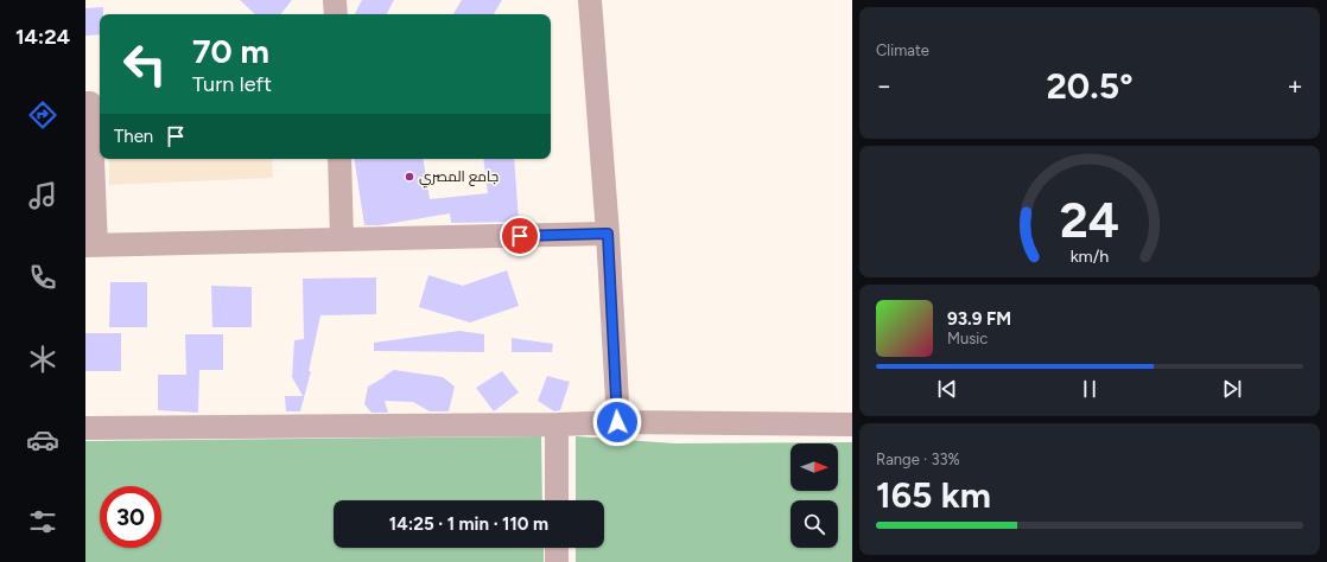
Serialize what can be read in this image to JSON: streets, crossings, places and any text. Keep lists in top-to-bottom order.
{
  "places": ["جامع المصري"],
  "north": "right",
  "page": {
    "tabs": "14:24",
    "tile": [
      "Climate",
      ["Range · 33%", "165 km"]
    ],
    "turn": ["70 m", "Turn left"],
    "heat": ["−", "20.5°", "+"],
    "then": "Then",
    "song": ["93.9 FM", "Music"],
    "limit": "30",
    "trip": "14:25 · 1 min · 110 m",
    "gauge": ["24", "km/h"]
  }
}
